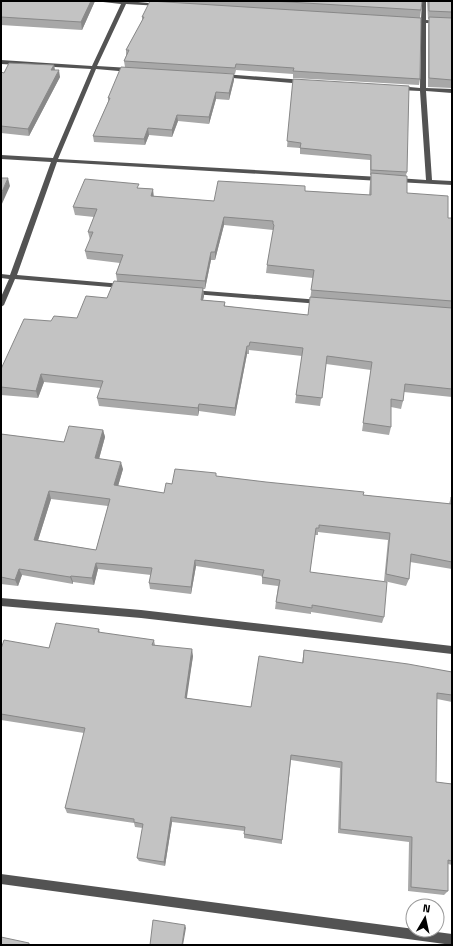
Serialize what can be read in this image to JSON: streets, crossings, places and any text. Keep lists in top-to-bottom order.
{
  "north": "top"
}
